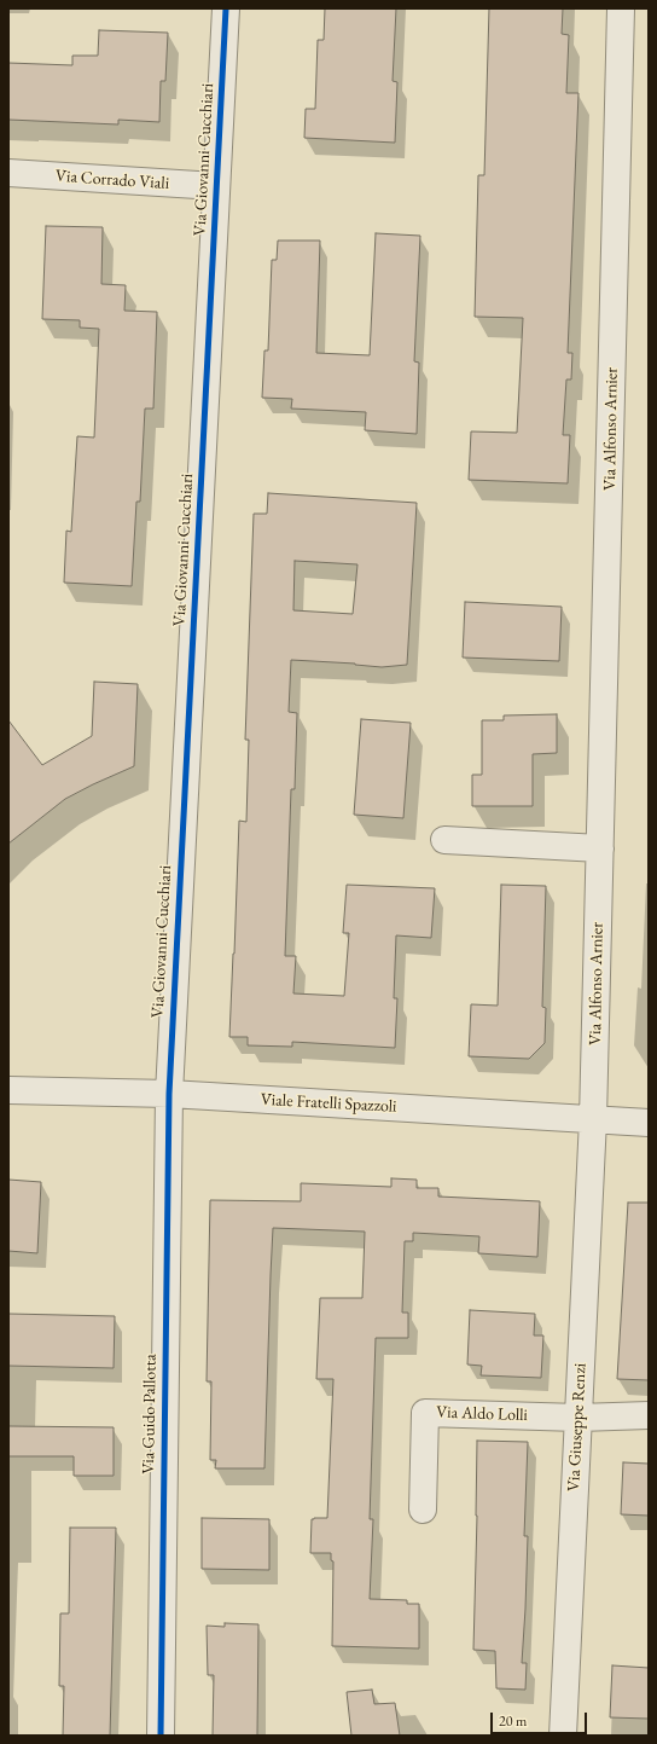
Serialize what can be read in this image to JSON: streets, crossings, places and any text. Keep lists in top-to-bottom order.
{
  "streets": {
    "street": [
      "Via Giovanni Cucchiari",
      "Via Corrado Viali",
      "Via Alfonso Arnier",
      "Viale Fratelli Spazzoli",
      "Via Guido Pallotta",
      "Via Aldo Lolli",
      "Via Giuseppe Renzi"
    ]
  },
  "crossings": [
    ["Via Giovanni Cucchiari", "Via Corrado Viali"],
    ["Via Giovanni Cucchiari", "Viale Fratelli Spazzoli"],
    ["Via Giovanni Cucchiari", "Via Guido Pallotta"],
    ["Via Alfonso Arnier", "Viale Fratelli Spazzoli"],
    ["Via Alfonso Arnier", "Via Giuseppe Renzi"],
    ["Viale Fratelli Spazzoli", "Via Guido Pallotta"],
    ["Viale Fratelli Spazzoli", "Via Giuseppe Renzi"],
    ["Via Aldo Lolli", "Via Giuseppe Renzi"]
  ],
  "scale_bar": "20 m"
}
